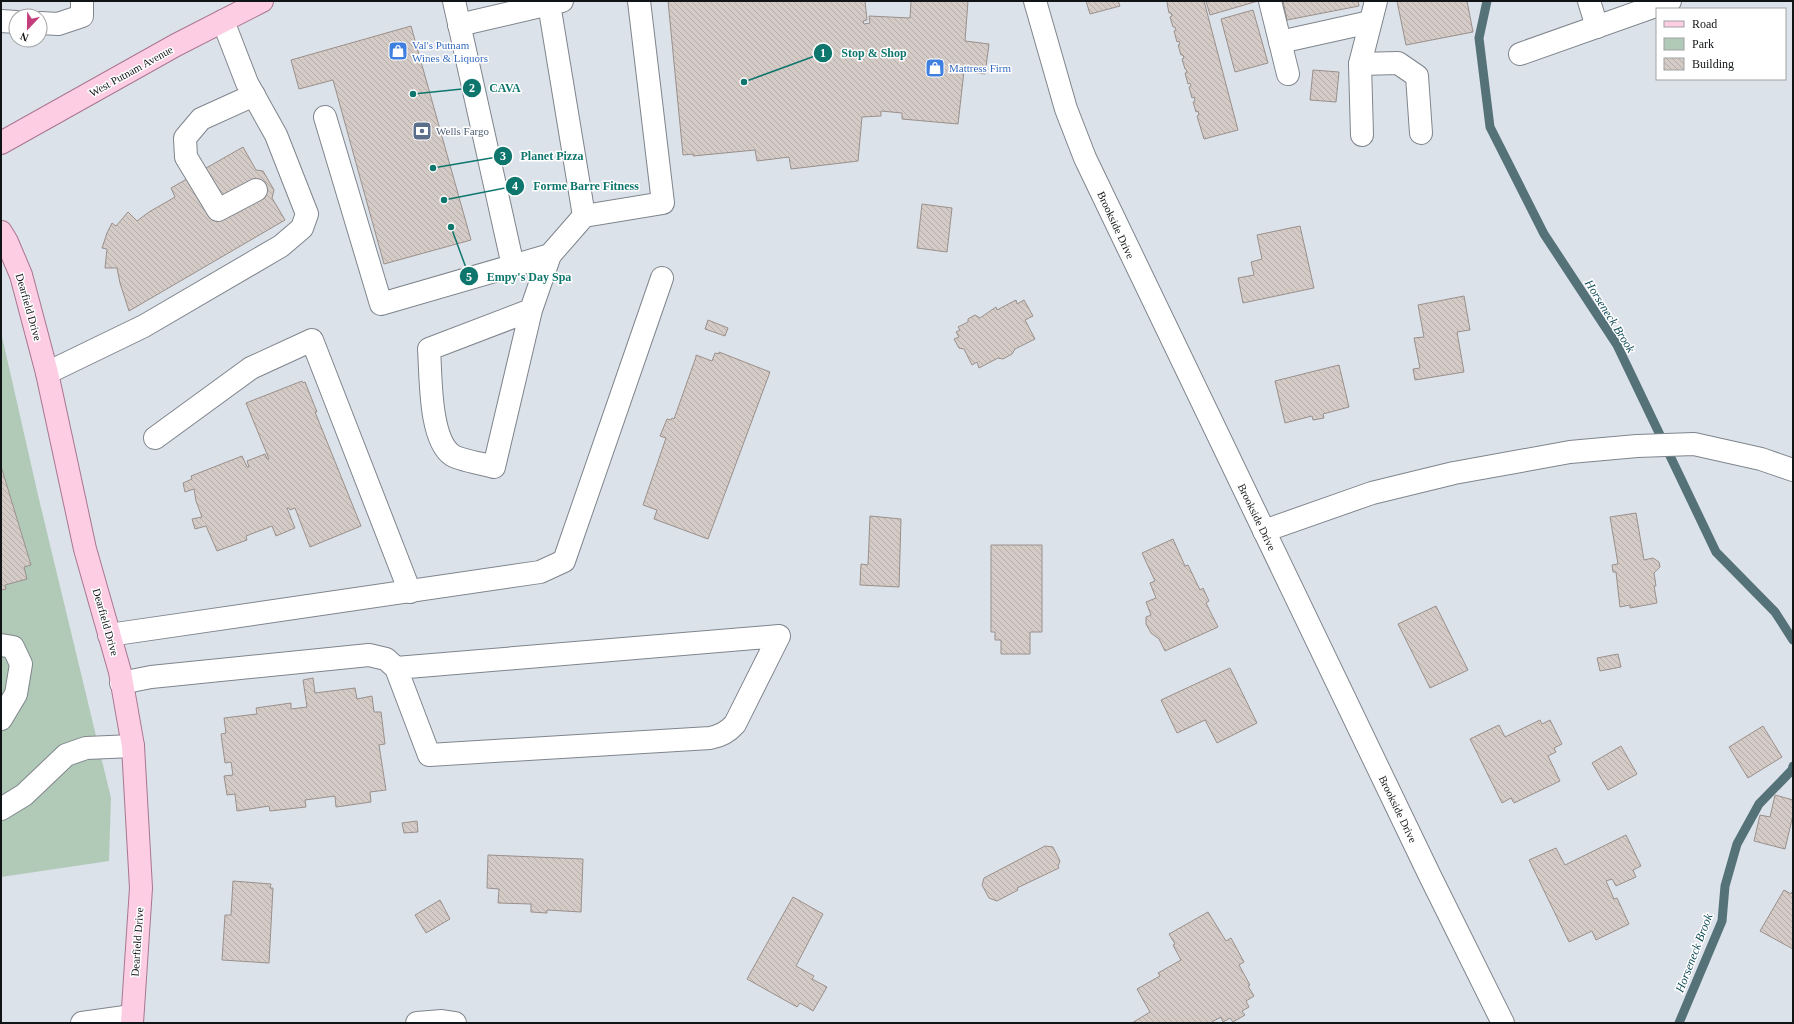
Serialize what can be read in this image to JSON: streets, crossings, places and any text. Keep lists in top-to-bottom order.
{
  "streets": {
    "main road": ["West Putnam Avenue", "Dearfield Drive"],
    "street": ["Brookside Drive"]
  },
  "water": ["Horseneck Brook"],
  "places": {
    "shop": ["Val's Putnam Wines & Liquors", "Mattress Firm"],
    "other": [
      "Stop & Shop",
      "CAVA",
      "Planet Pizza",
      "Forme Barre Fitness",
      "Empy's Day Spa"
    ],
    "bank": ["Wells Fargo"]
  },
  "legend": ["Road", "Park", "Building"],
  "north": "bottom"
}
